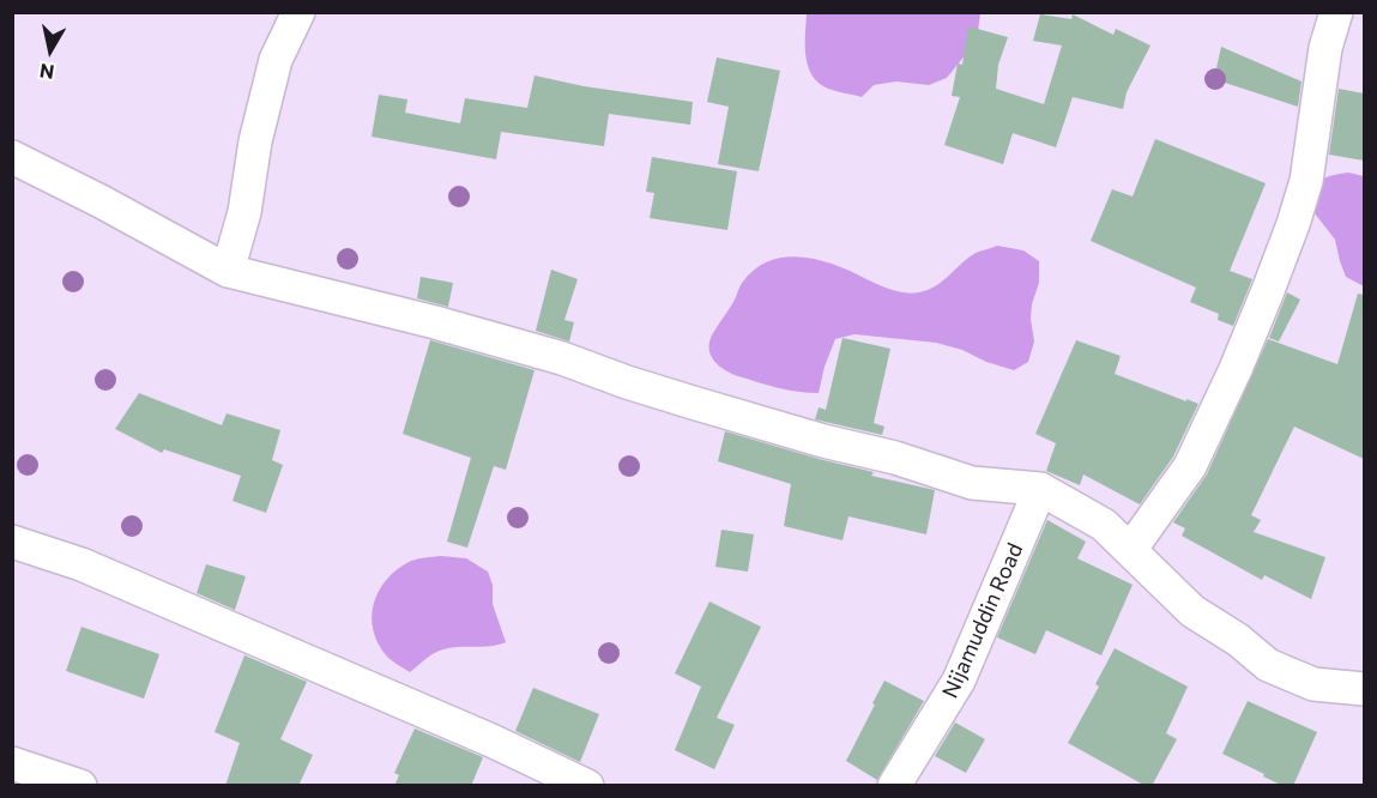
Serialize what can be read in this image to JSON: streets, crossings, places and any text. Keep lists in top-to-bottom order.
{
  "streets": {
    "street": ["Nijamuddin Road"]
  },
  "north": "bottom"
}
